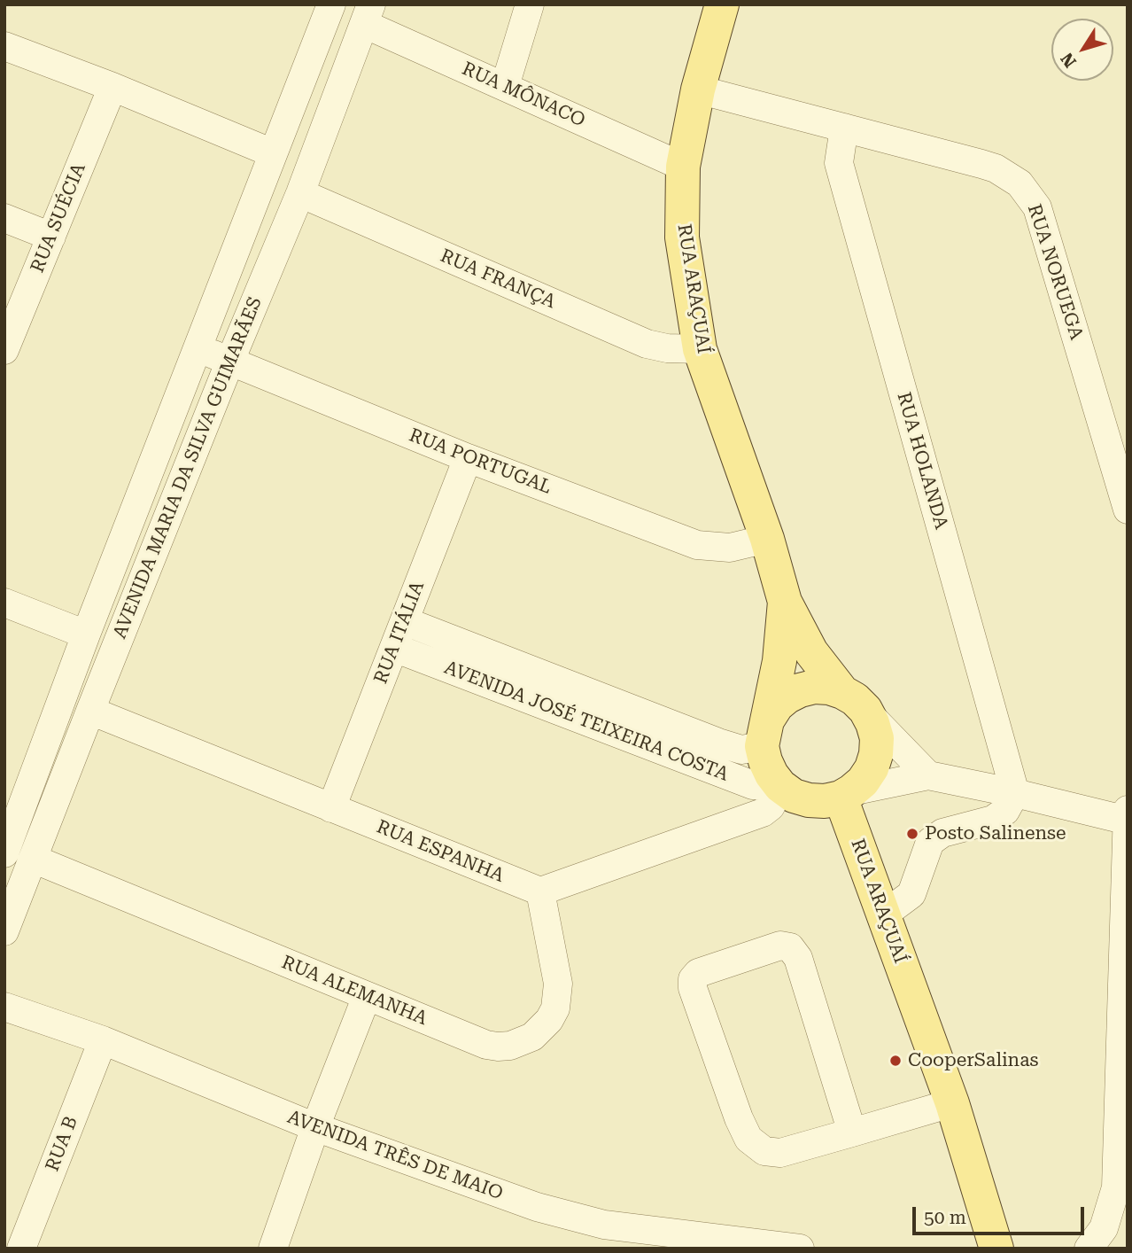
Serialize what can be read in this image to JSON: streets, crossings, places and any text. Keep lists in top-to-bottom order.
{
  "streets": {
    "main road": ["RUA ARAÇUAÍ"],
    "street": [
      "RUA MÔNACO",
      "RUA SUÉCIA",
      "RUA NORUEGA",
      "RUA FRANÇA",
      "RUA HOLANDA",
      "RUA PORTUGAL",
      "AVENIDA MARIA DA SILVA GUIMARÃES",
      "RUA ITÁLIA",
      "AVENIDA JOSÉ TEIXEIRA COSTA",
      "RUA ESPANHA",
      "RUA ALEMANHA",
      "RUA B",
      "AVENIDA TRÊS DE MAIO"
    ]
  },
  "crossings": [
    ["RUA MÔNACO", "RUA ARAÇUAÍ"],
    ["RUA MÔNACO", "AVENIDA MARIA DA SILVA GUIMARÃES"],
    ["RUA NORUEGA", "RUA ARAÇUAÍ"],
    ["RUA NORUEGA", "RUA HOLANDA"],
    ["RUA FRANÇA", "RUA ARAÇUAÍ"],
    ["RUA FRANÇA", "AVENIDA MARIA DA SILVA GUIMARÃES"],
    ["RUA ARAÇUAÍ", "RUA PORTUGAL"],
    ["RUA ARAÇUAÍ", "AVENIDA JOSÉ TEIXEIRA COSTA"],
    ["RUA PORTUGAL", "AVENIDA MARIA DA SILVA GUIMARÃES"],
    ["RUA PORTUGAL", "RUA ITÁLIA"],
    ["AVENIDA MARIA DA SILVA GUIMARÃES", "RUA ESPANHA"],
    ["AVENIDA MARIA DA SILVA GUIMARÃES", "RUA ALEMANHA"],
    ["RUA ITÁLIA", "AVENIDA JOSÉ TEIXEIRA COSTA"],
    ["RUA ITÁLIA", "RUA ESPANHA"],
    ["RUA ESPANHA", "RUA ALEMANHA"],
    ["RUA B", "AVENIDA TRÊS DE MAIO"]
  ],
  "places": ["Posto Salinense", "CooperSalinas"],
  "scale_bar": "50 m",
  "north": "bottom left"
}
